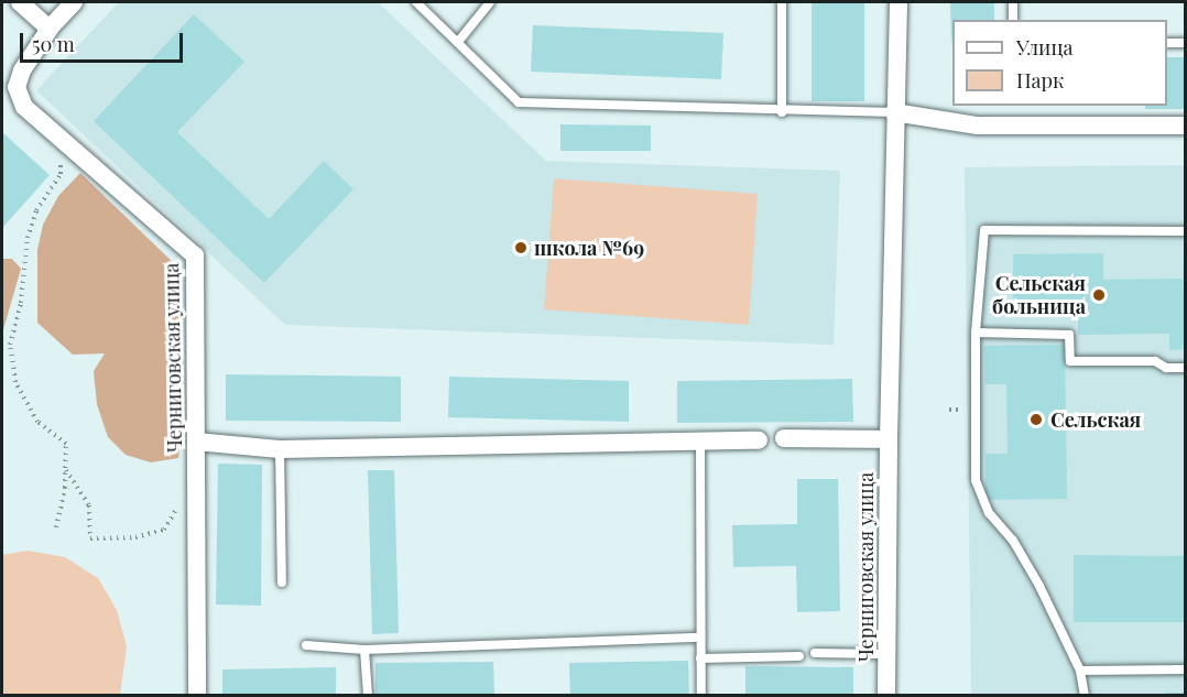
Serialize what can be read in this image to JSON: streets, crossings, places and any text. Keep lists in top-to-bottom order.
{
  "streets": {
    "street": ["Черниговская улица"]
  },
  "places": ["школа №69", "Сельская больница", "Сельская"],
  "legend": ["Улица", "Парк"],
  "scale_bar": "50 m"
}
